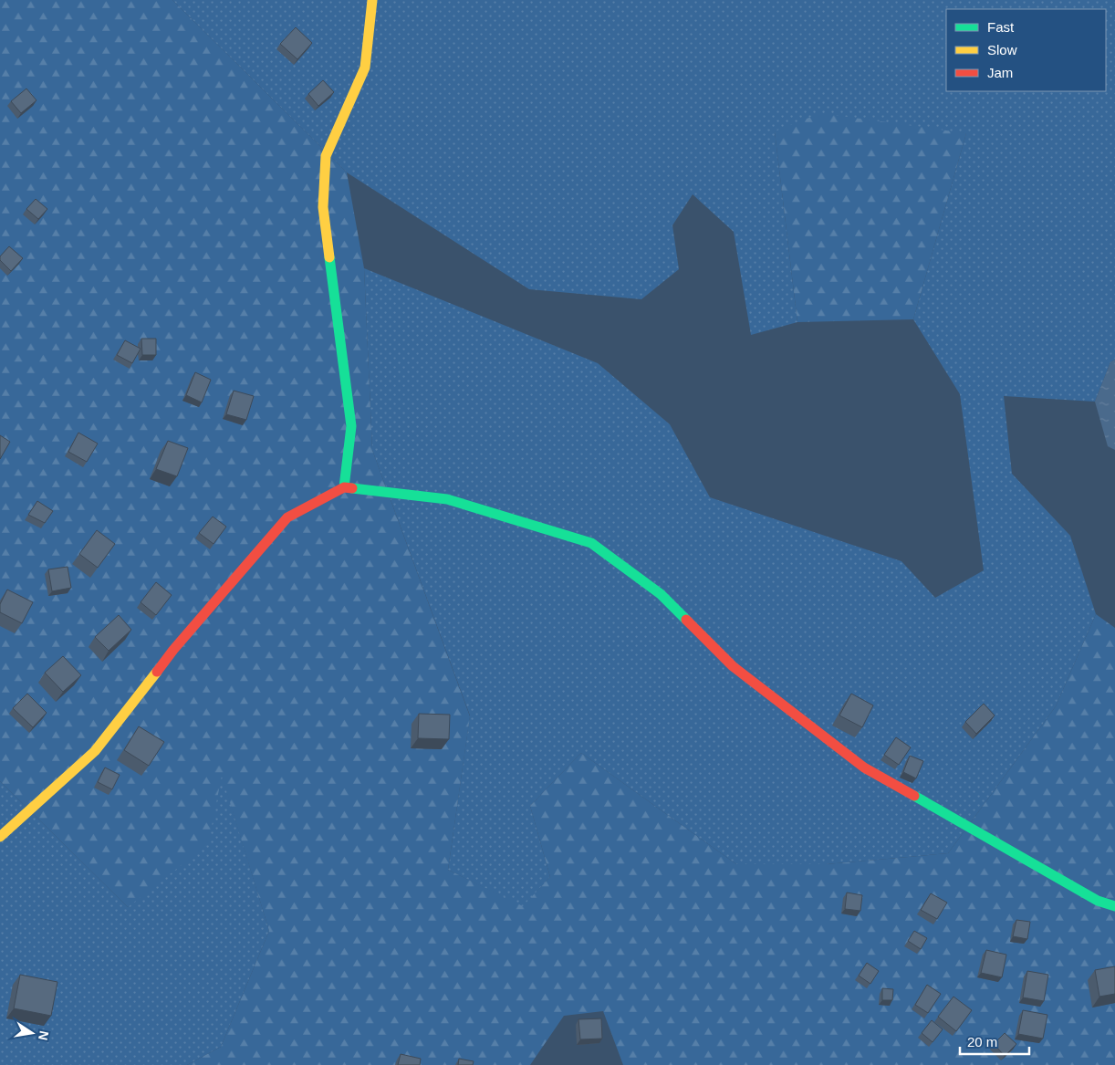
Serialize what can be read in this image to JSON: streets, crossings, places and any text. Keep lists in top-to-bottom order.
{
  "legend": ["Fast", "Slow", "Jam"],
  "scale_bar": "20 m",
  "north": "right"
}
